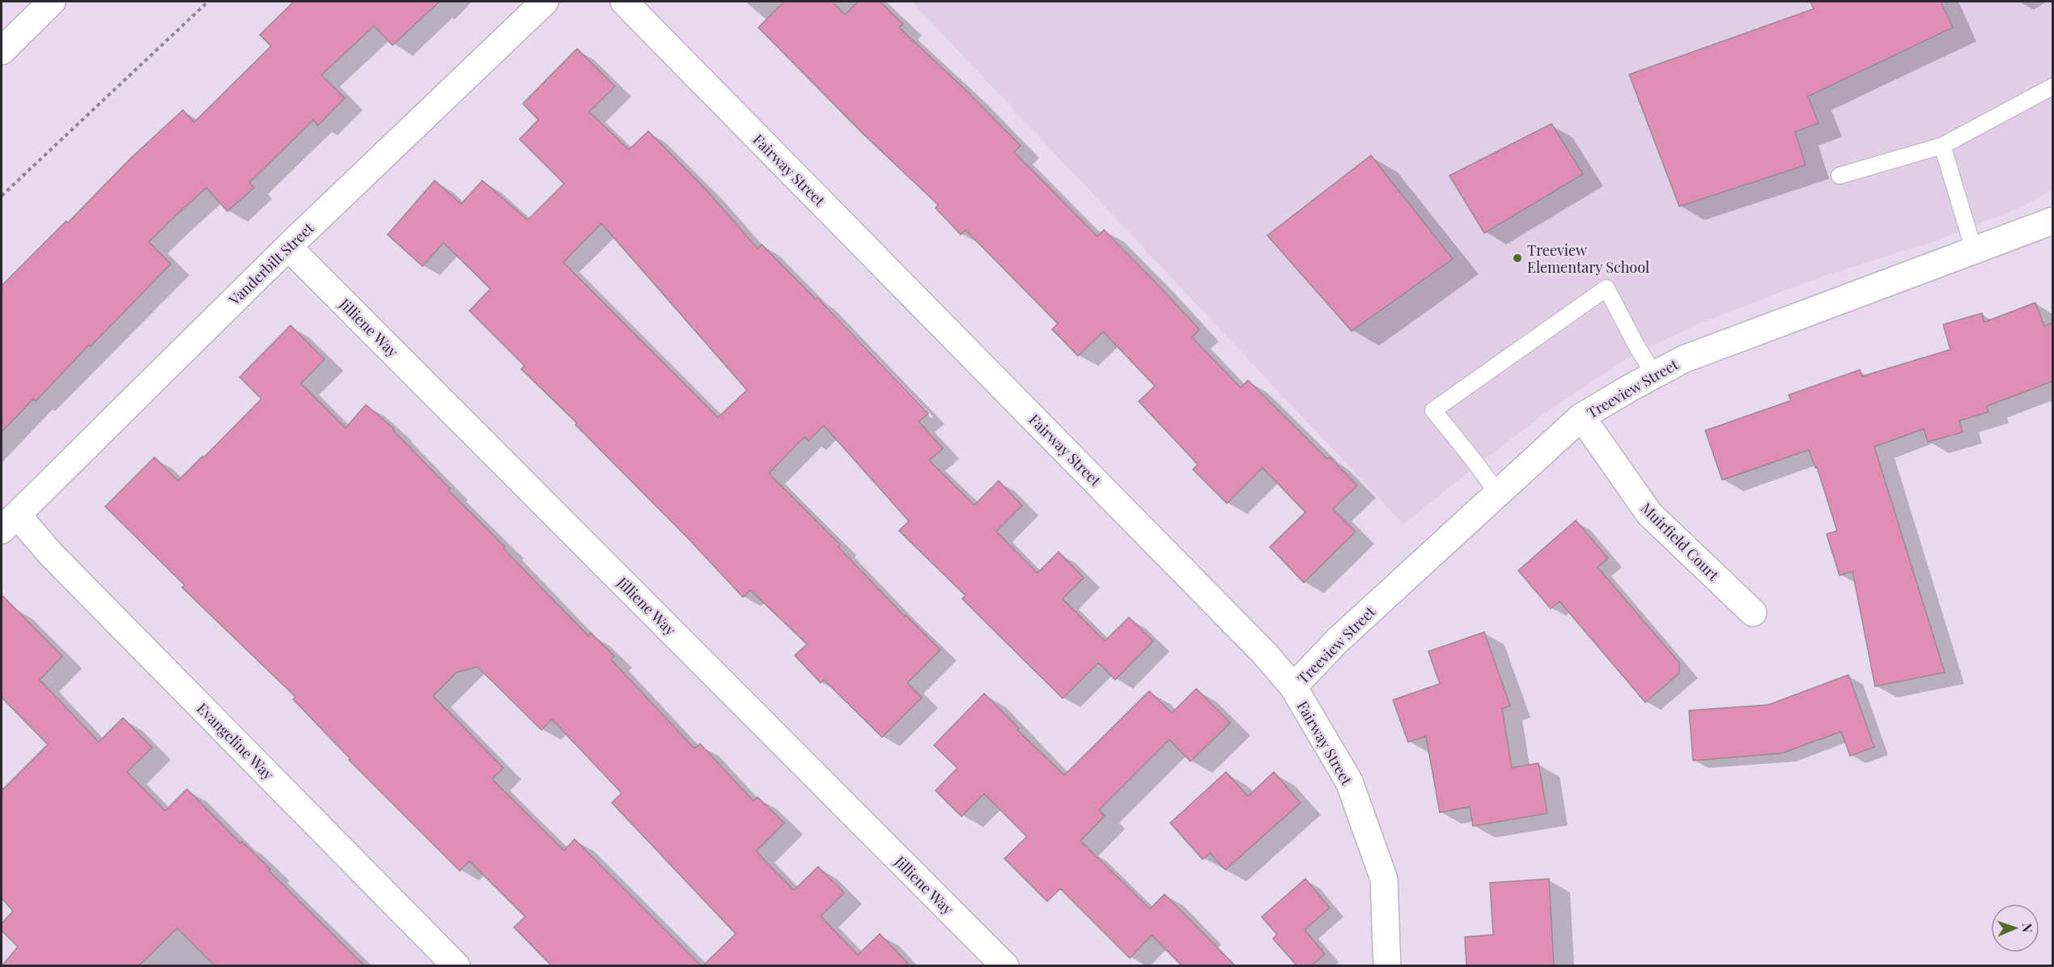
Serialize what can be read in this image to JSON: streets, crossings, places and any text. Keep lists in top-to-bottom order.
{
  "streets": {
    "street": [
      "Fairway Street",
      "Vanderbilt Street",
      "Jilliene Way",
      "Treeview Street",
      "Muirfield Court",
      "Evangeline Way"
    ]
  },
  "crossings": [
    ["Fairway Street", "Treeview Street"],
    ["Vanderbilt Street", "Jilliene Way"],
    ["Vanderbilt Street", "Evangeline Way"],
    ["Treeview Street", "Muirfield Court"]
  ],
  "places": ["Treeview Elementary School"],
  "north": "right"
}
